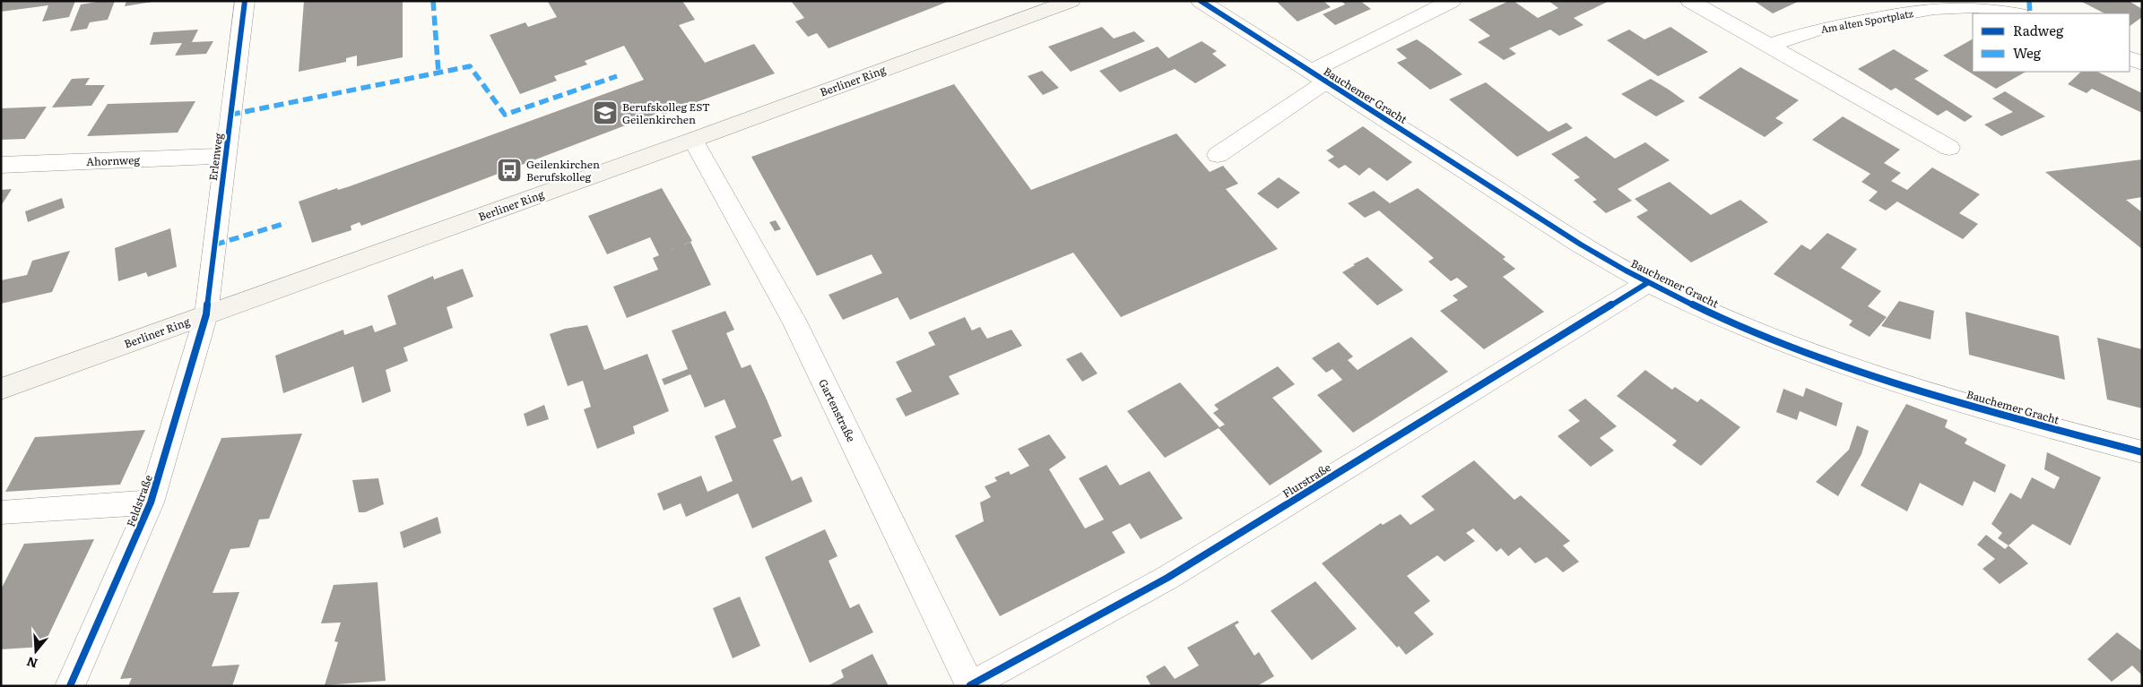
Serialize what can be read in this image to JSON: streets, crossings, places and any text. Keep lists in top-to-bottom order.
{
  "streets": {
    "main road": ["Berliner Ring"],
    "street": [
      "Am alten Sportplatz",
      "Bauchemer Gracht",
      "Erlenweg",
      "Ahornweg",
      "Gartenstraße",
      "Flurstraße",
      "Feldstraße"
    ]
  },
  "crossings": [
    ["Berliner Ring", "Erlenweg"],
    ["Berliner Ring", "Gartenstraße"],
    ["Berliner Ring", "Feldstraße"],
    ["Bauchemer Gracht", "Flurstraße"],
    ["Erlenweg", "Ahornweg"],
    ["Erlenweg", "Feldstraße"],
    ["Gartenstraße", "Flurstraße"]
  ],
  "places": {
    "school or university": ["Berufskolleg EST Geilenkirchen"],
    "bus stop": ["Geilenkirchen Berufskolleg"]
  },
  "legend": ["Radweg", "Weg"],
  "north": "bottom"
}
